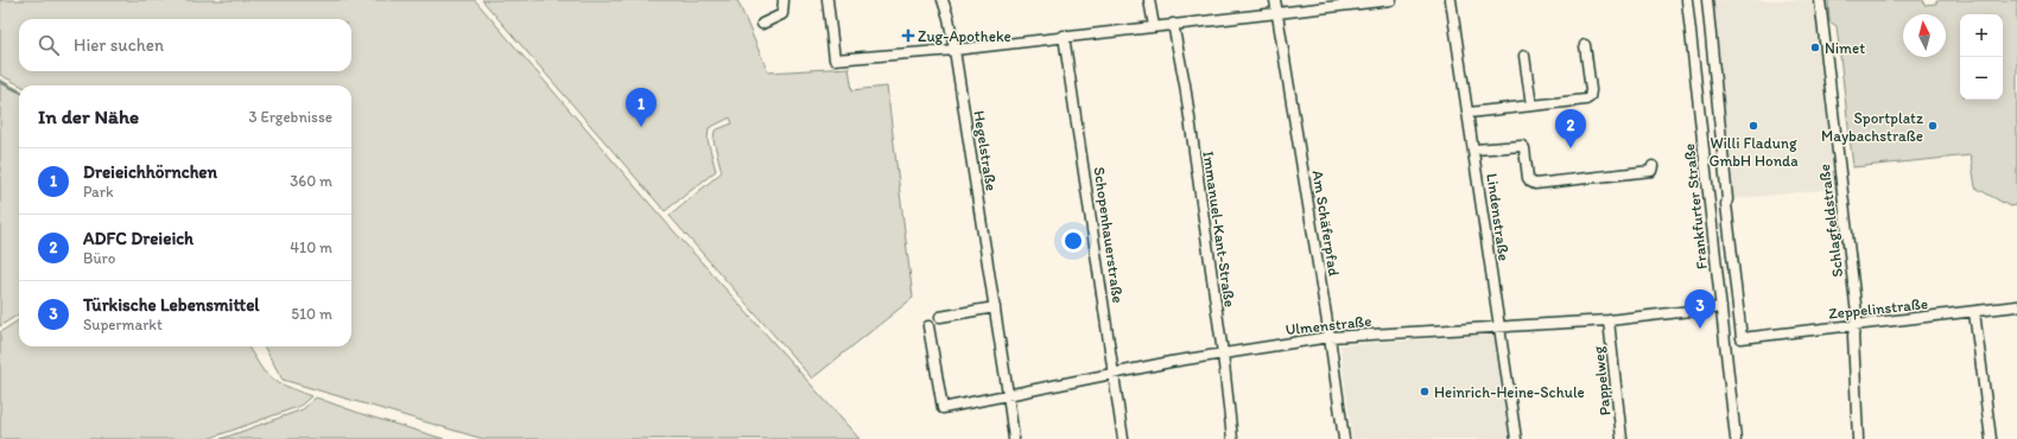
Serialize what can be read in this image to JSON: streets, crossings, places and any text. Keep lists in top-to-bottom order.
{
  "streets": {
    "street": [
      "Hegelstraße",
      "Frankfurter Straße",
      "Lindenstraße",
      "Schlagfeldstraße",
      "Am Schäferpfad",
      "Immanuel-Kant-Straße",
      "Schopenhauerstraße",
      "Zeppelinstraße",
      "Ulmenstraße",
      "Pappelweg"
    ]
  },
  "crossings": [
    ["Hegelstraße", "Ulmenstraße"],
    ["Frankfurter Straße", "Zeppelinstraße"],
    ["Frankfurter Straße", "Ulmenstraße"],
    ["Lindenstraße", "Ulmenstraße"],
    ["Schlagfeldstraße", "Zeppelinstraße"],
    ["Am Schäferpfad", "Ulmenstraße"],
    ["Immanuel-Kant-Straße", "Ulmenstraße"],
    ["Schopenhauerstraße", "Ulmenstraße"],
    ["Ulmenstraße", "Pappelweg"]
  ],
  "places": {
    "health": ["Zug-Apotheke"],
    "other": [
      "Nimet",
      "Willi Fladung GmbH Honda",
      "Sportplatz Maybachstraße",
      "Heinrich-Heine-Schule"
    ]
  },
  "north": "top",
  "page": {
    "map_buttons": ["+", "−"],
    "search": "Hier suchen",
    "heading": ["In der Nähe", "3 Ergebnisse"],
    "pins": ["1", "2", "3"],
    "list": [
      {
        "mark": "1",
        "name": "Dreieichhörnchen",
        "note": "Park",
        "value": "360 m"
      },
      {
        "mark": "2",
        "name": "ADFC Dreieich",
        "note": "Büro",
        "value": "410 m"
      },
      {
        "mark": "3",
        "name": "Türkische Lebensmittel",
        "note": "Supermarkt",
        "value": "510 m"
      }
    ]
  }
}
